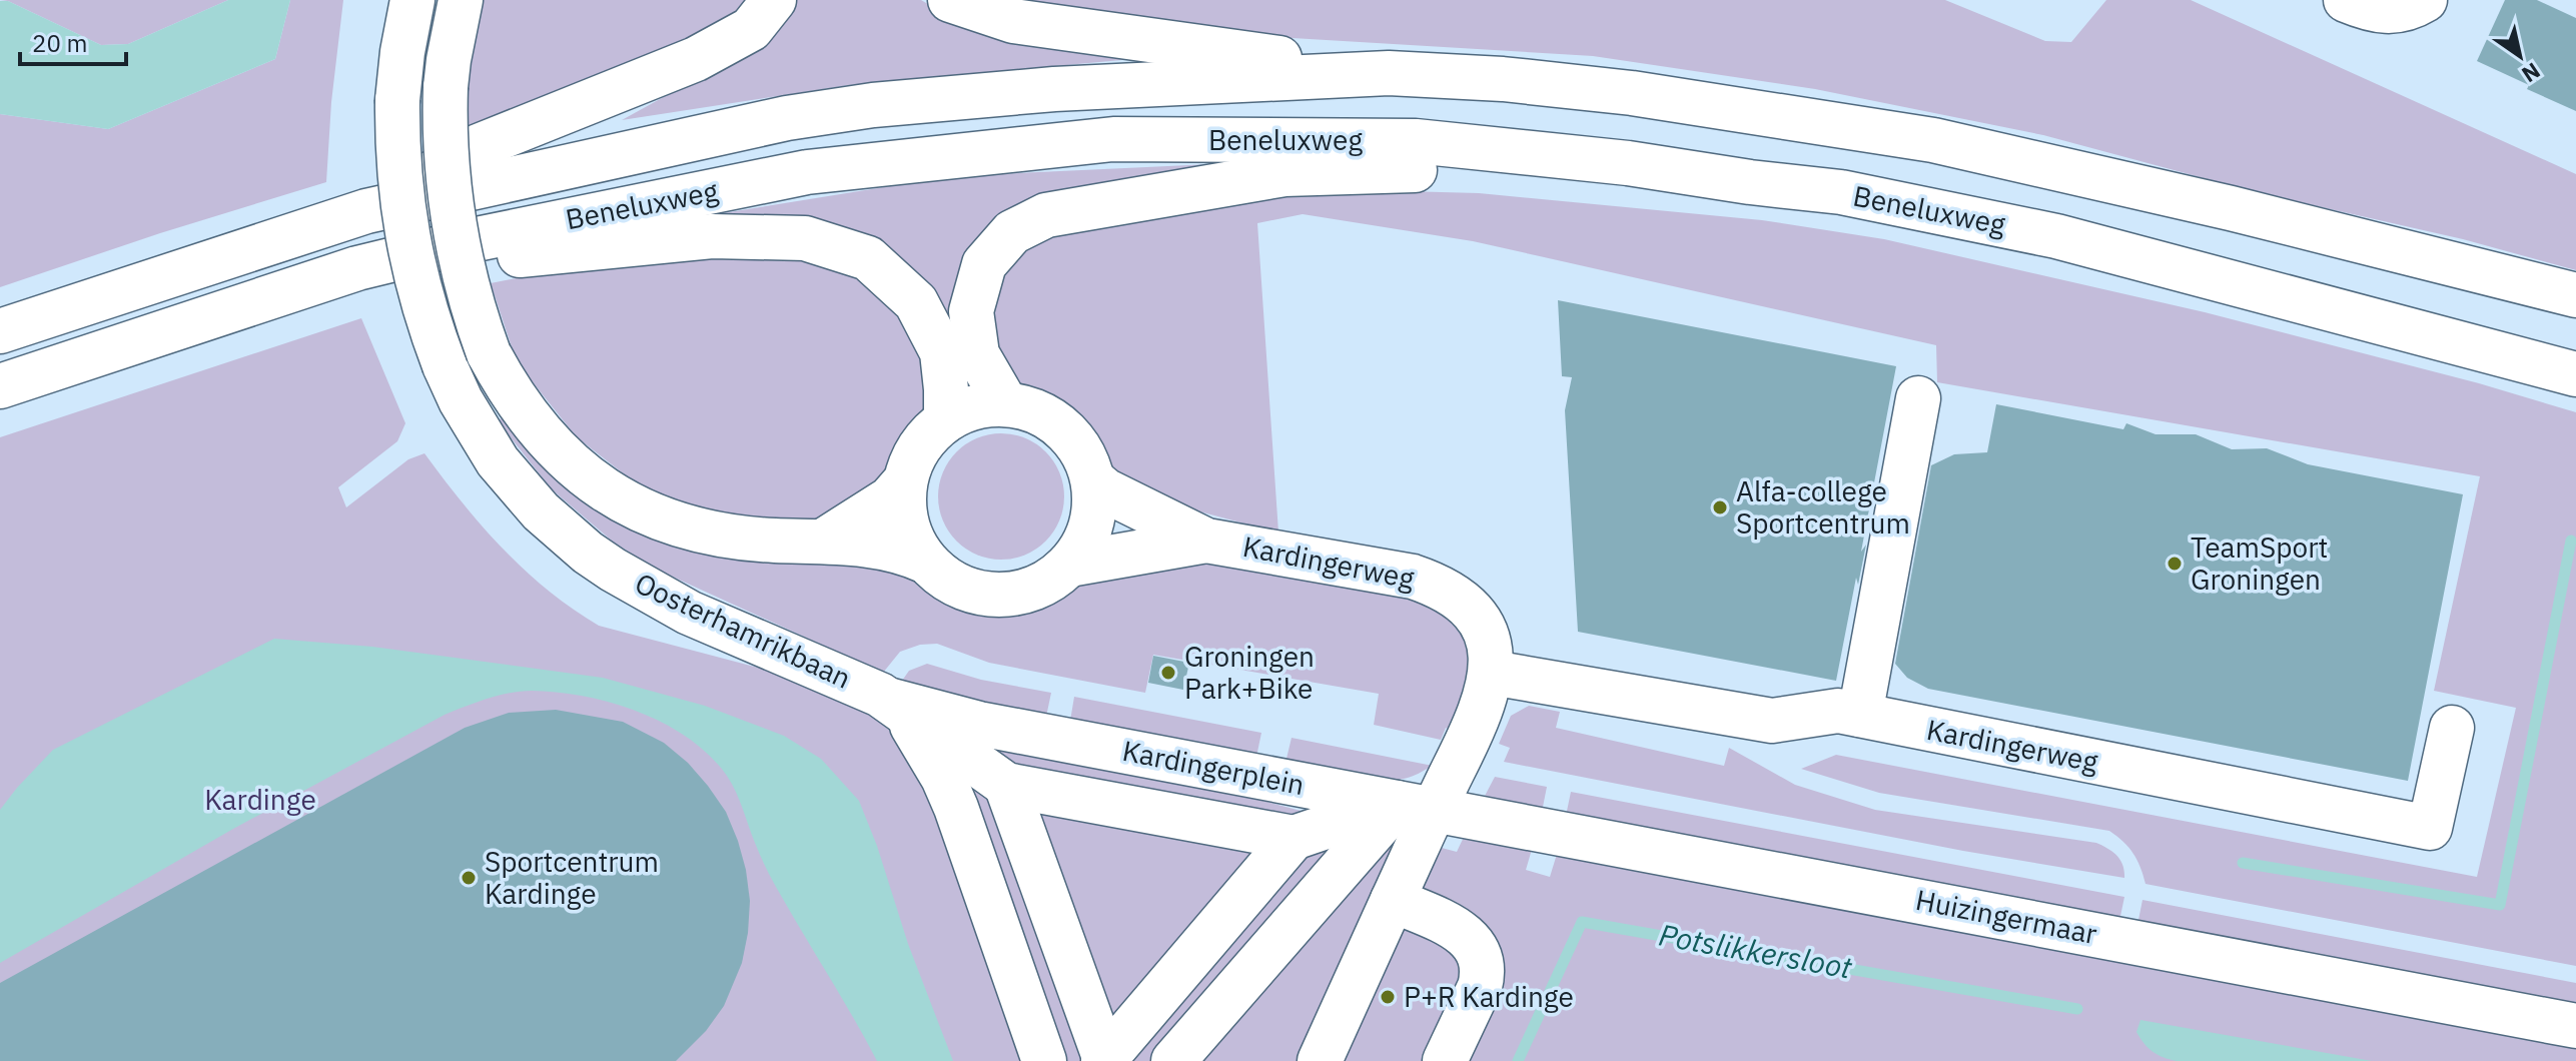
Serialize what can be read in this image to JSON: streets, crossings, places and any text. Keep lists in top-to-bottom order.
{
  "streets": {
    "main road": [
      "Beneluxweg",
      "Kardingerweg",
      "Oosterhamrikbaan",
      "Kardingerplein",
      "Huizingermaar"
    ]
  },
  "crossings": [
    ["Kardingerweg", "Kardingerplein"],
    ["Kardingerweg", "Huizingermaar"],
    ["Oosterhamrikbaan", "Kardingerplein"],
    ["Kardingerplein", "Huizingermaar"]
  ],
  "water": ["Potslikkersloot"],
  "parks": ["Kardinge"],
  "places": [
    "Alfa-college Sportcentrum",
    "TeamSport Groningen",
    "Groningen Park+Bike",
    "Sportcentrum Kardinge",
    "P+R Kardinge"
  ],
  "scale_bar": "20 m",
  "north": "bottom right"
}
